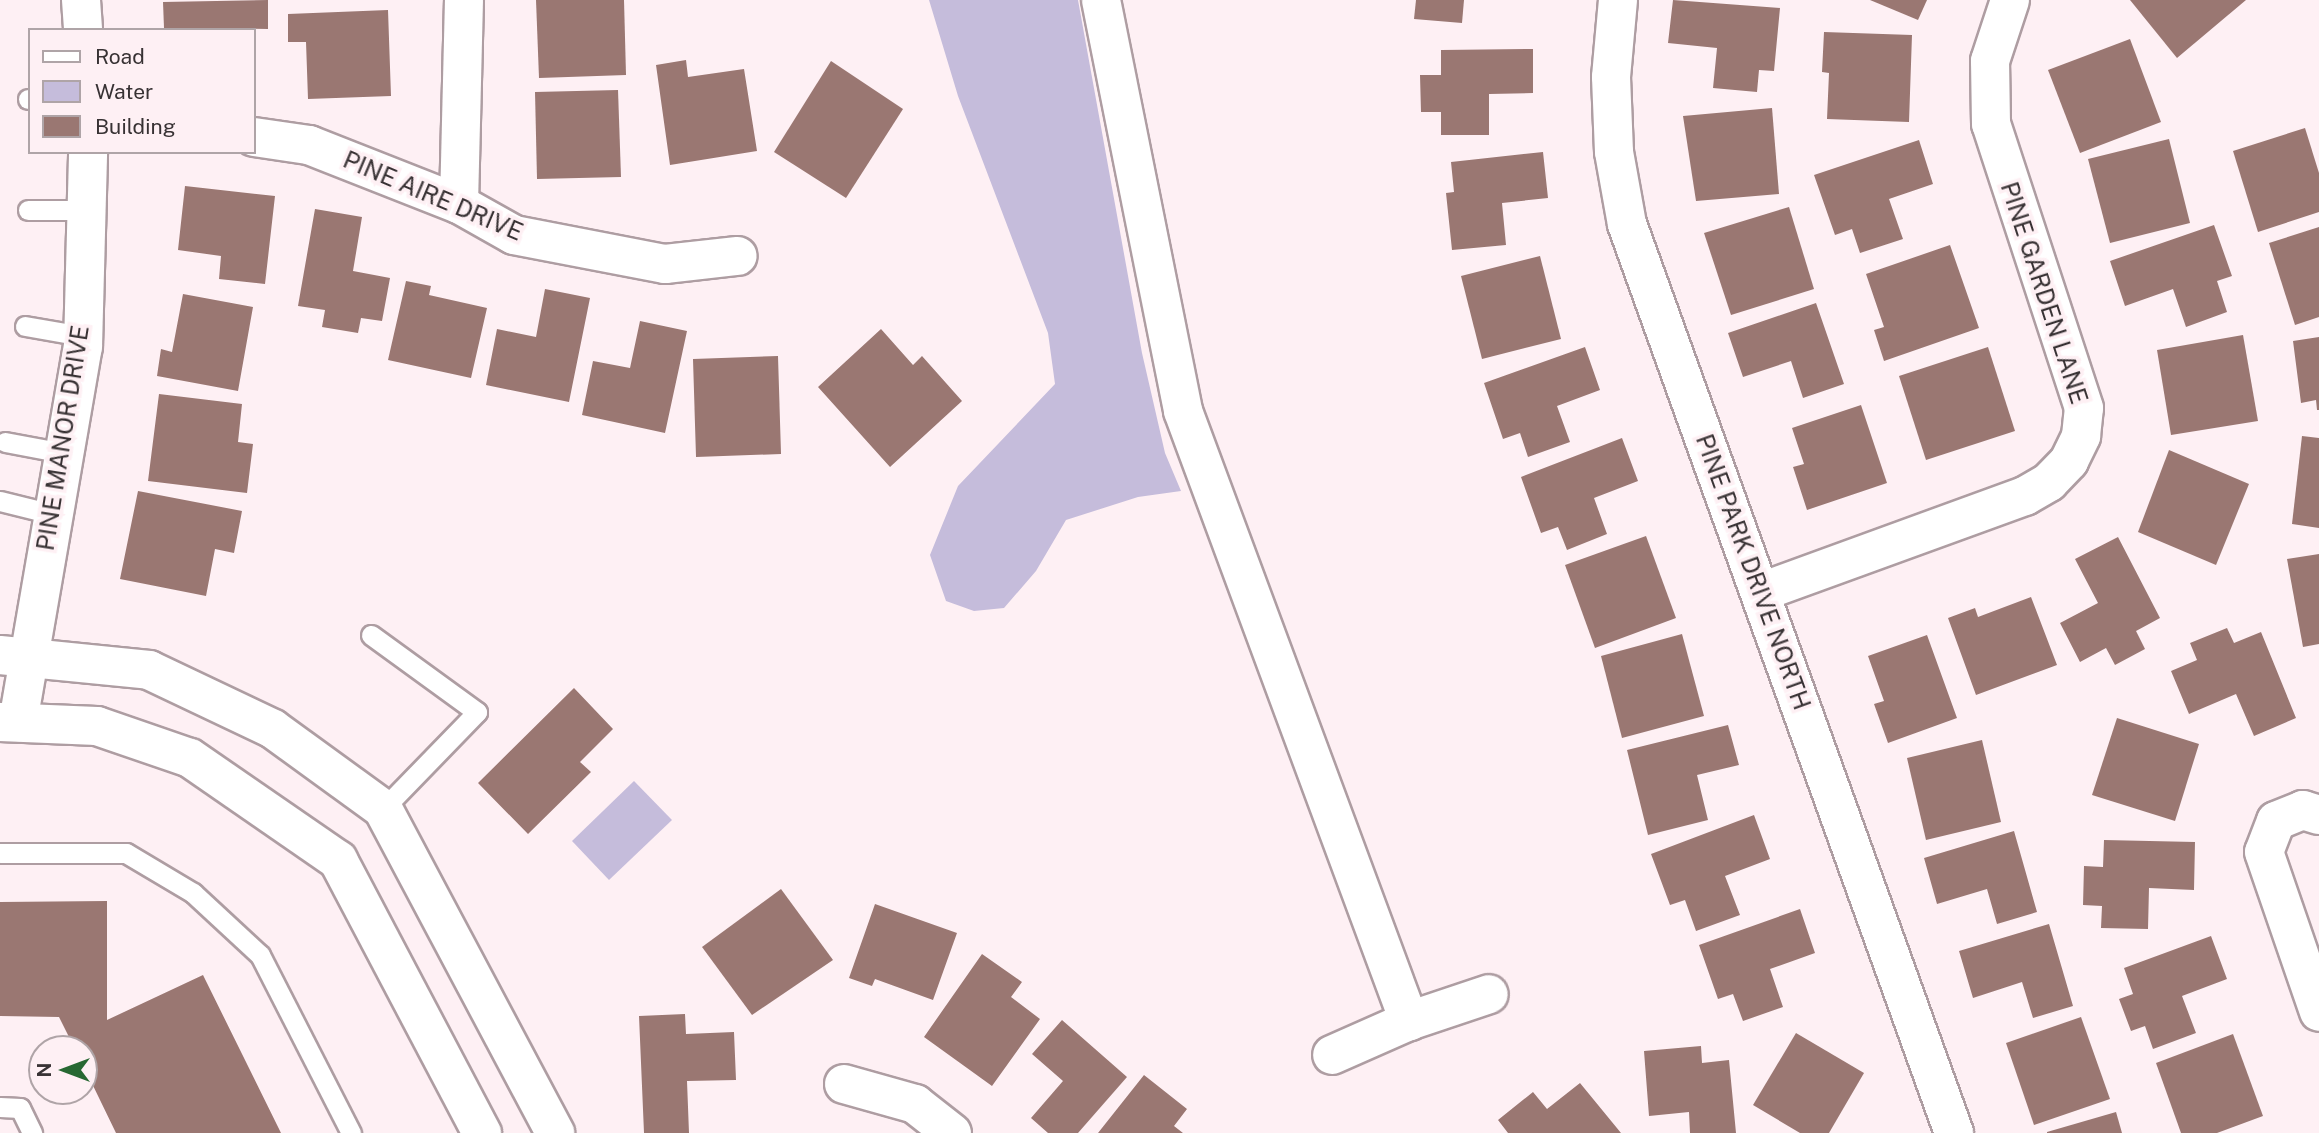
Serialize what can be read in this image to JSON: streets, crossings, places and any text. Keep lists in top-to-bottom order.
{
  "streets": {
    "street": [
      "PINE AIRE DRIVE",
      "PINE GARDEN LANE",
      "PINE MANOR DRIVE",
      "PINE PARK DRIVE NORTH"
    ]
  },
  "crossings": [
    ["PINE GARDEN LANE", "PINE PARK DRIVE NORTH"]
  ],
  "legend": ["Road", "Water", "Building"],
  "north": "left"
}
